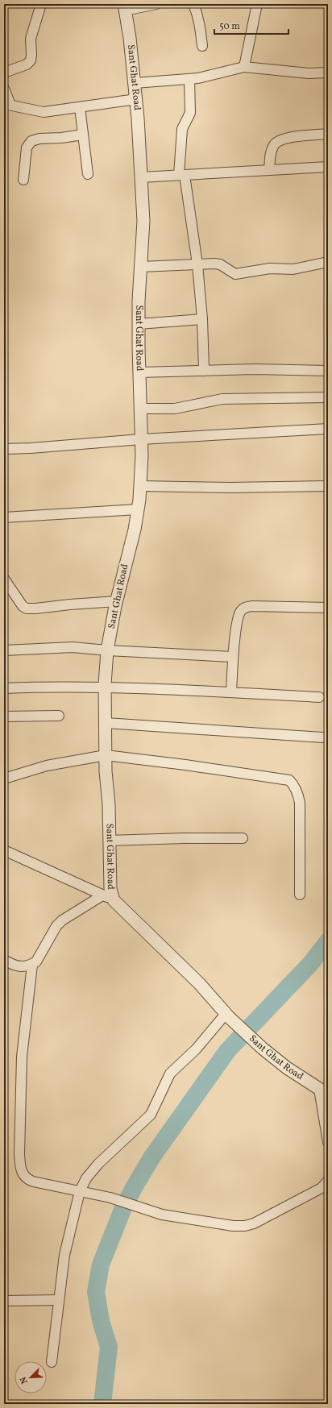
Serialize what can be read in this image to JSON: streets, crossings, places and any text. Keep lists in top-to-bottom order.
{
  "streets": {
    "street": ["Sant Ghat Road"]
  },
  "scale_bar": "50 m",
  "north": "bottom left"
}
